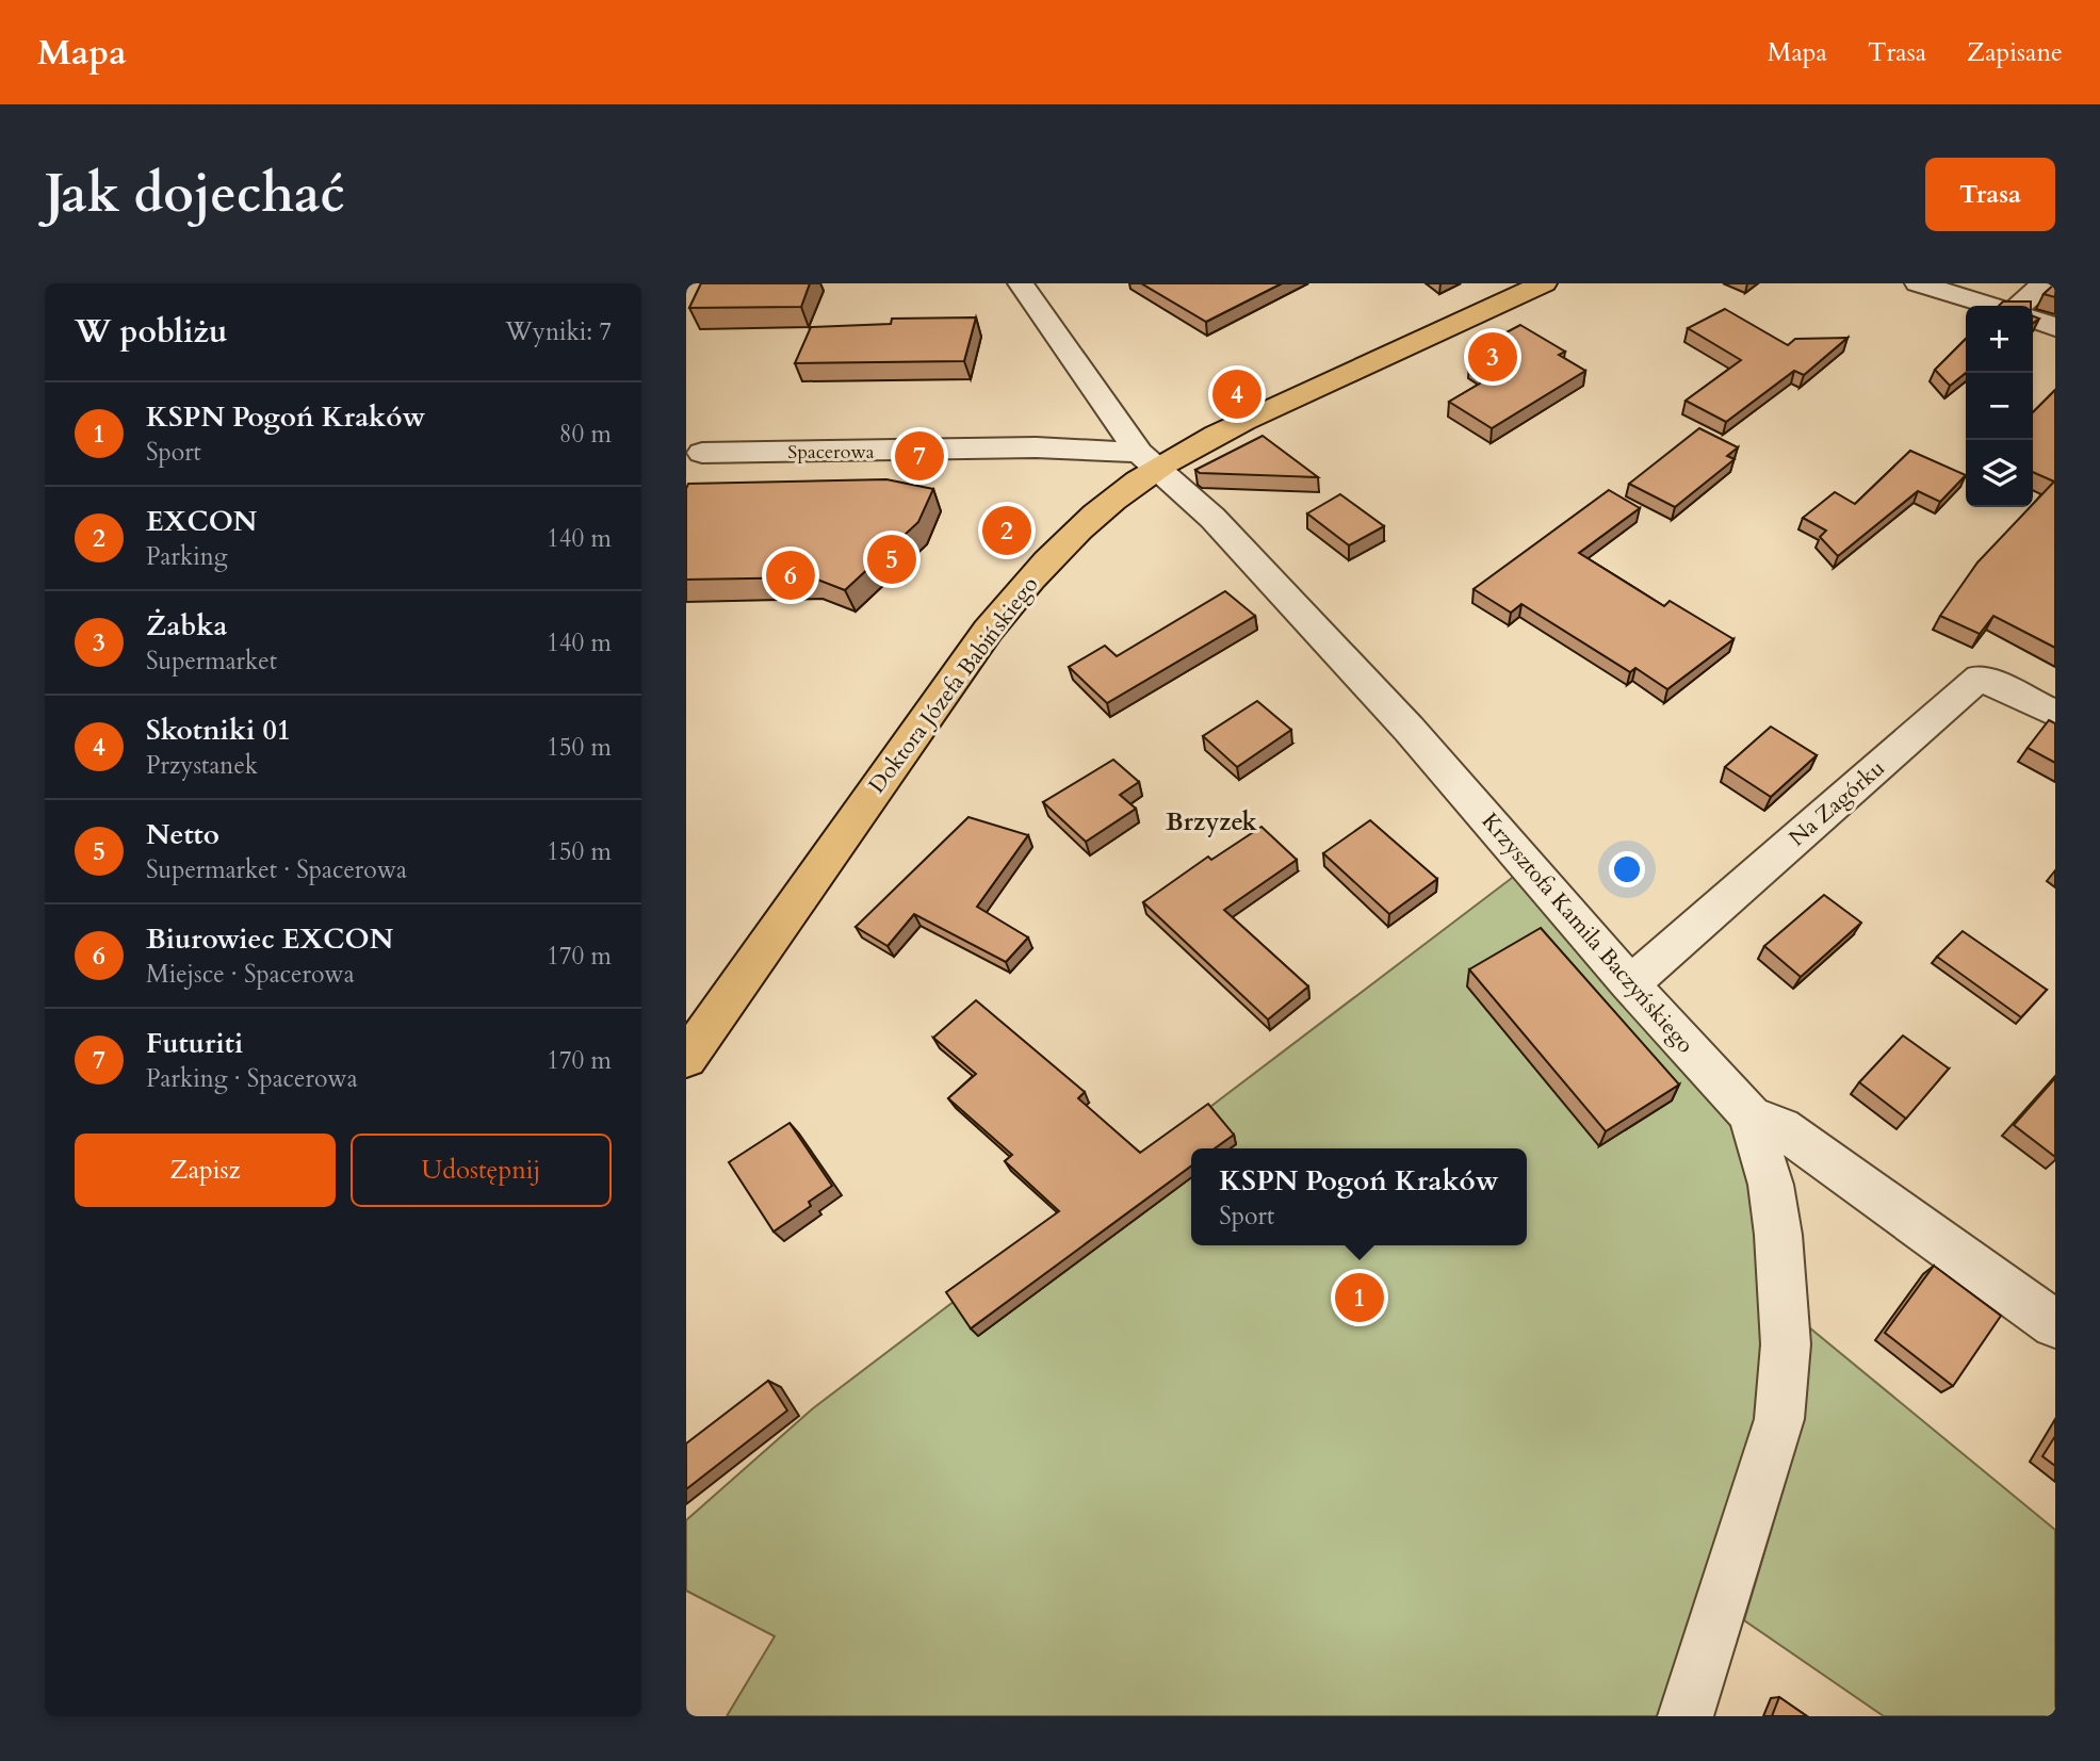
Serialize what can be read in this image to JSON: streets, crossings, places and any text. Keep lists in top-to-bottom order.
{
  "streets": {
    "main road": ["Doktora Józefa Babińskiego"],
    "street": ["Spacerowa", "Na Zagórku", "Krzysztofa Kamila Baczyńskiego"]
  },
  "crossings": [
    ["Spacerowa", "Doktora Józefa Babińskiego"],
    ["Spacerowa", "Krzysztofa Kamila Baczyńskiego"],
    ["Doktora Józefa Babińskiego", "Krzysztofa Kamila Baczyńskiego"],
    ["Na Zagórku", "Krzysztofa Kamila Baczyńskiego"]
  ],
  "districts": ["Brzyzek"],
  "page": {
    "header": "Mapa",
    "nav": ["Mapa", "Trasa", "Zapisane"],
    "buttons": [
      "Trasa",
      ["Zapisz", "Udostępnij"]
    ],
    "title": "Jak dojechać",
    "heading": ["W pobliżu", "Wyniki: 7"],
    "map_buttons": ["+", "−"],
    "pins": [
      "3",
      "4",
      "7",
      "2",
      "5",
      "6",
      "1"
    ],
    "list": [
      {
        "mark": "1",
        "name": "KSPN Pogoń Kraków",
        "note": "Sport",
        "value": "80 m"
      },
      {
        "mark": "2",
        "name": "EXCON",
        "note": "Parking",
        "value": "140 m"
      },
      {
        "mark": "3",
        "name": "Żabka",
        "note": "Supermarket",
        "value": "140 m"
      },
      {
        "mark": "4",
        "name": "Skotniki 01",
        "note": "Przystanek",
        "value": "150 m"
      },
      {
        "mark": "5",
        "name": "Netto",
        "note": "Supermarket · Spacerowa",
        "value": "150 m"
      },
      {
        "mark": "6",
        "name": "Biurowiec EXCON",
        "note": "Miejsce · Spacerowa",
        "value": "170 m"
      },
      {
        "mark": "7",
        "name": "Futuriti",
        "note": "Parking · Spacerowa",
        "value": "170 m"
      }
    ],
    "popup": ["KSPN Pogoń Kraków", "Sport"]
  }
}
